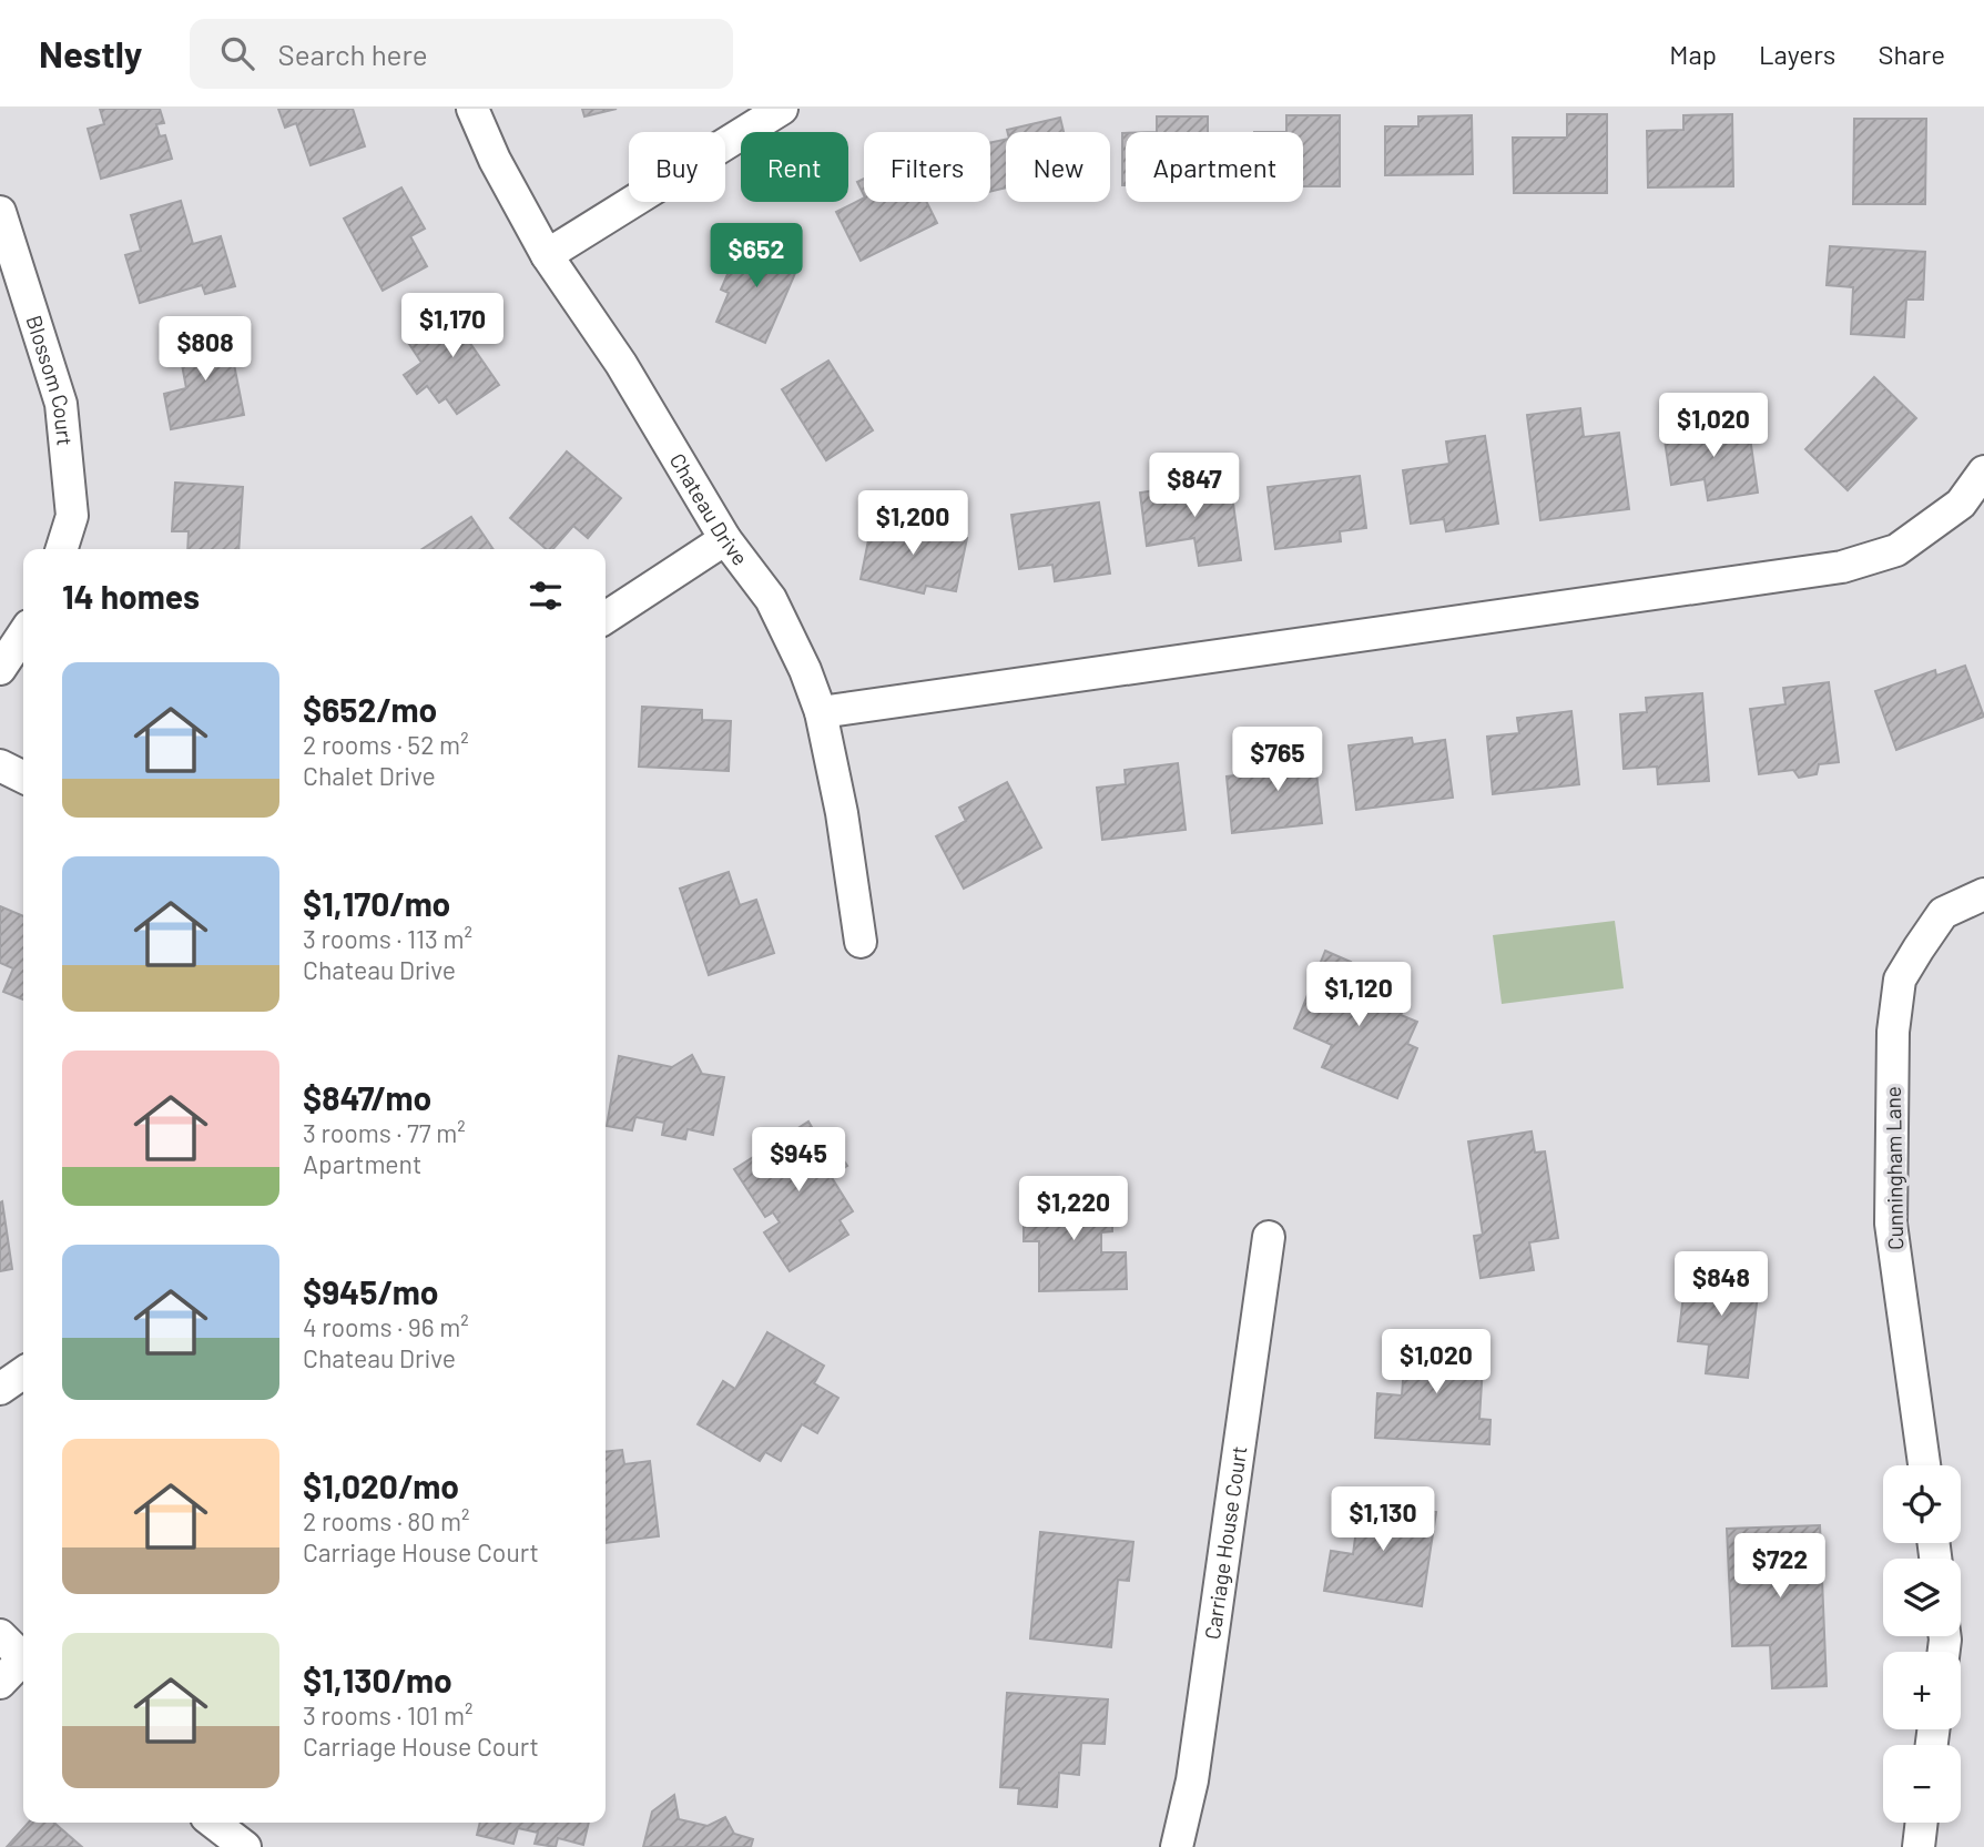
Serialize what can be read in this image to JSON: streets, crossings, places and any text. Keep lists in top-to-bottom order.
{
  "streets": {
    "street": [
      "Blossom Court",
      "Chateau Drive",
      "Cunningham Lane",
      "Carriage House Court"
    ]
  },
  "page": {
    "header": "Nestly",
    "search": "Search here",
    "nav": ["Map", "Layers", "Share"],
    "chip": [
      "Buy",
      "Rent",
      "Filters",
      "New",
      "Apartment"
    ],
    "price": [
      "$652",
      "$1,170",
      "$808",
      "$1,020",
      "$847",
      "$1,200",
      "$765",
      "$1,120",
      "$945",
      "$1,220",
      "$848",
      "$1,020",
      "$1,130",
      "$722"
    ],
    "heading": "14 homes",
    "list": [
      {
        "name": "$652/mo",
        "note": "2 rooms · 52 m² · Chalet Drive"
      },
      {
        "name": "$1,170/mo",
        "note": "3 rooms · 113 m² · Chateau Drive"
      },
      {
        "name": "$847/mo",
        "note": "3 rooms · 77 m² · Apartment"
      },
      {
        "name": "$945/mo",
        "note": "4 rooms · 96 m² · Chateau Drive"
      },
      {
        "name": "$1,020/mo",
        "note": "2 rooms · 80 m² · Carriage House Court"
      },
      {
        "name": "$1,130/mo",
        "note": "3 rooms · 101 m² · Carriage House Court"
      }
    ],
    "map_buttons": ["+", "−"]
  }
}
